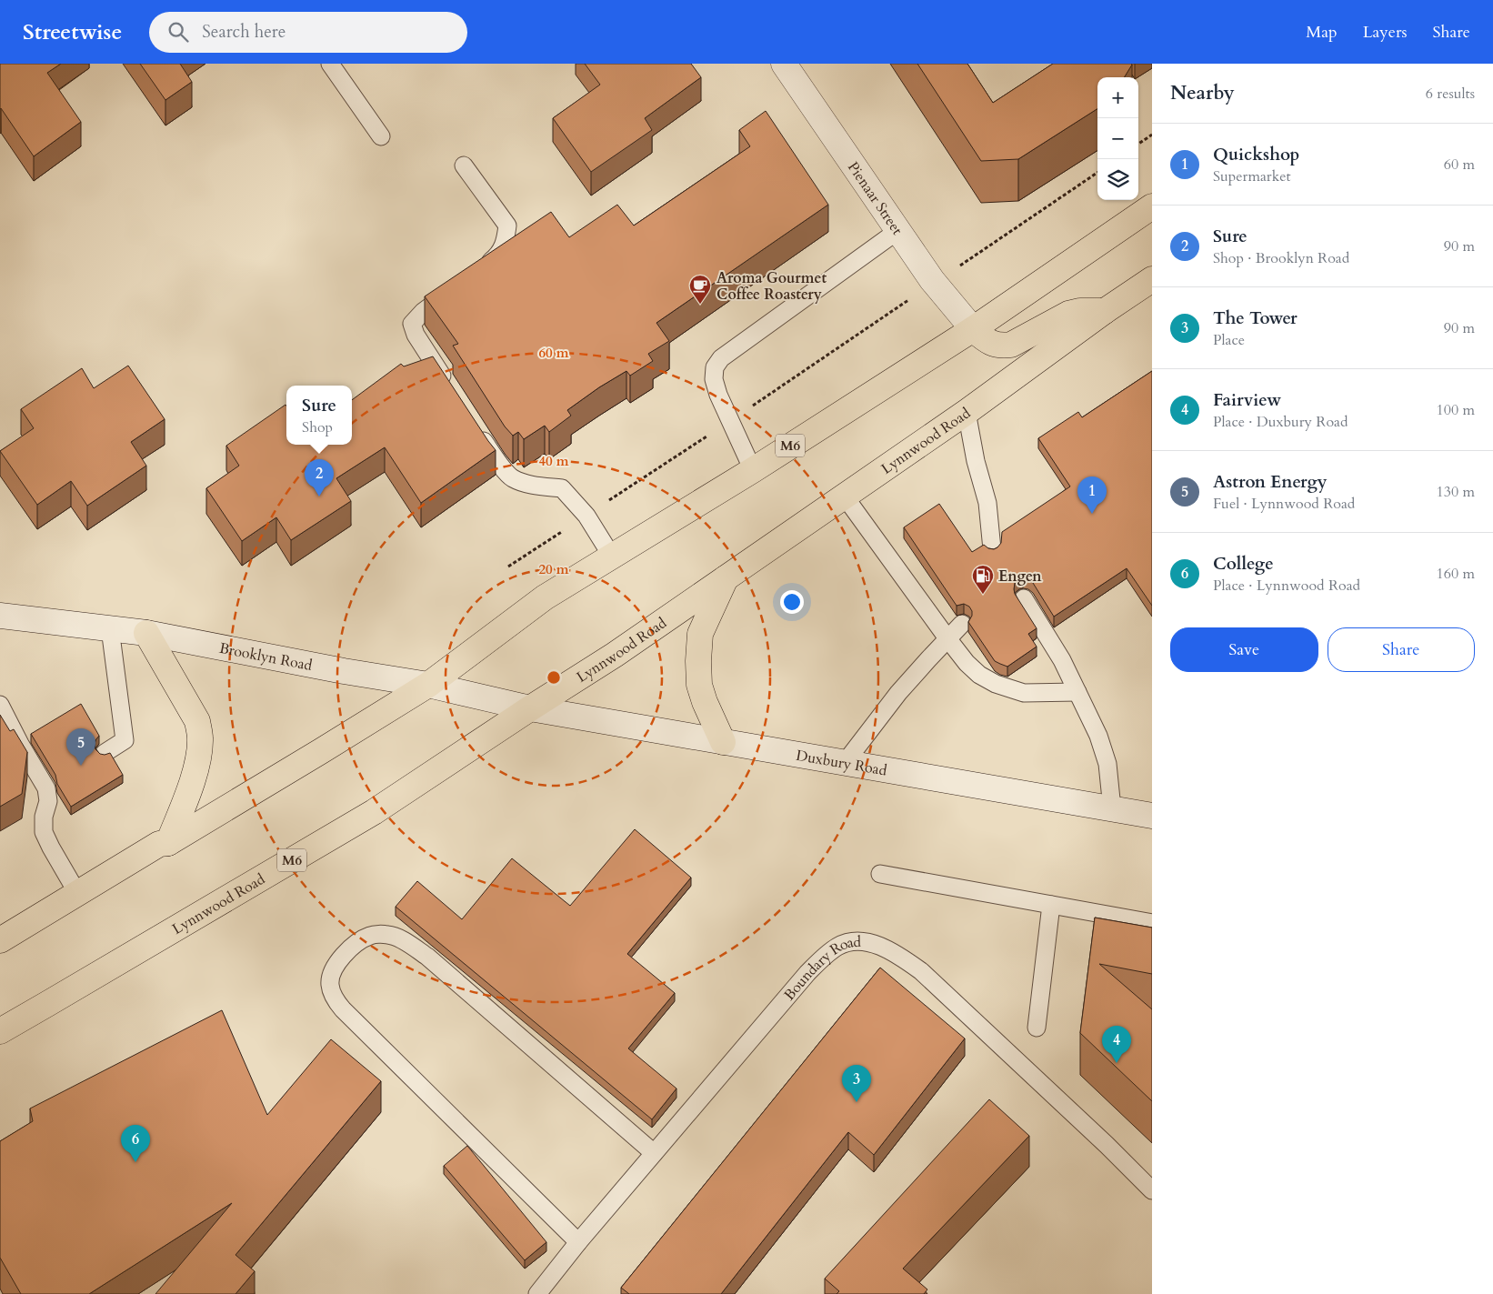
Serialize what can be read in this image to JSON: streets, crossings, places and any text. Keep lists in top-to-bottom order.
{
  "streets": {
    "main road": [
      "Pienaar Street",
      "Lynnwood Road",
      "M6",
      "Brooklyn Road",
      "Duxbury Road"
    ],
    "lane": ["Boundary Road"]
  },
  "crossings": [
    ["Pienaar Street", "M6"],
    ["Lynnwood Road", "Brooklyn Road"],
    ["Lynnwood Road", "Duxbury Road"],
    ["M6", "Brooklyn Road"],
    ["Brooklyn Road", "Duxbury Road"]
  ],
  "places": {
    "cafe": ["Aroma Gourmet Coffee Roastery"],
    "fuel station": ["Engen"]
  },
  "page": {
    "header": "Streetwise",
    "search": "Search here",
    "nav": ["Map", "Layers", "Share"],
    "heading": ["Nearby", "6 results"],
    "map_buttons": ["+", "−"],
    "list": [
      {
        "mark": "1",
        "name": "Quickshop",
        "note": "Supermarket",
        "value": "60 m"
      },
      {
        "mark": "2",
        "name": "Sure",
        "note": "Shop · Brooklyn Road",
        "value": "90 m"
      },
      {
        "mark": "3",
        "name": "The Tower",
        "note": "Place",
        "value": "90 m"
      },
      {
        "mark": "4",
        "name": "Fairview",
        "note": "Place · Duxbury Road",
        "value": "100 m"
      },
      {
        "mark": "5",
        "name": "Astron Energy",
        "note": "Fuel · Lynnwood Road",
        "value": "130 m"
      },
      {
        "mark": "6",
        "name": "College",
        "note": "Place · Lynnwood Road",
        "value": "160 m"
      }
    ],
    "popup": ["Sure", "Shop"],
    "pins": [
      "2",
      "1",
      "5",
      "4",
      "3",
      "6"
    ],
    "buttons": ["Save", "Share"]
  },
  "rings": ["60 m", "40 m", "20 m"]
}
